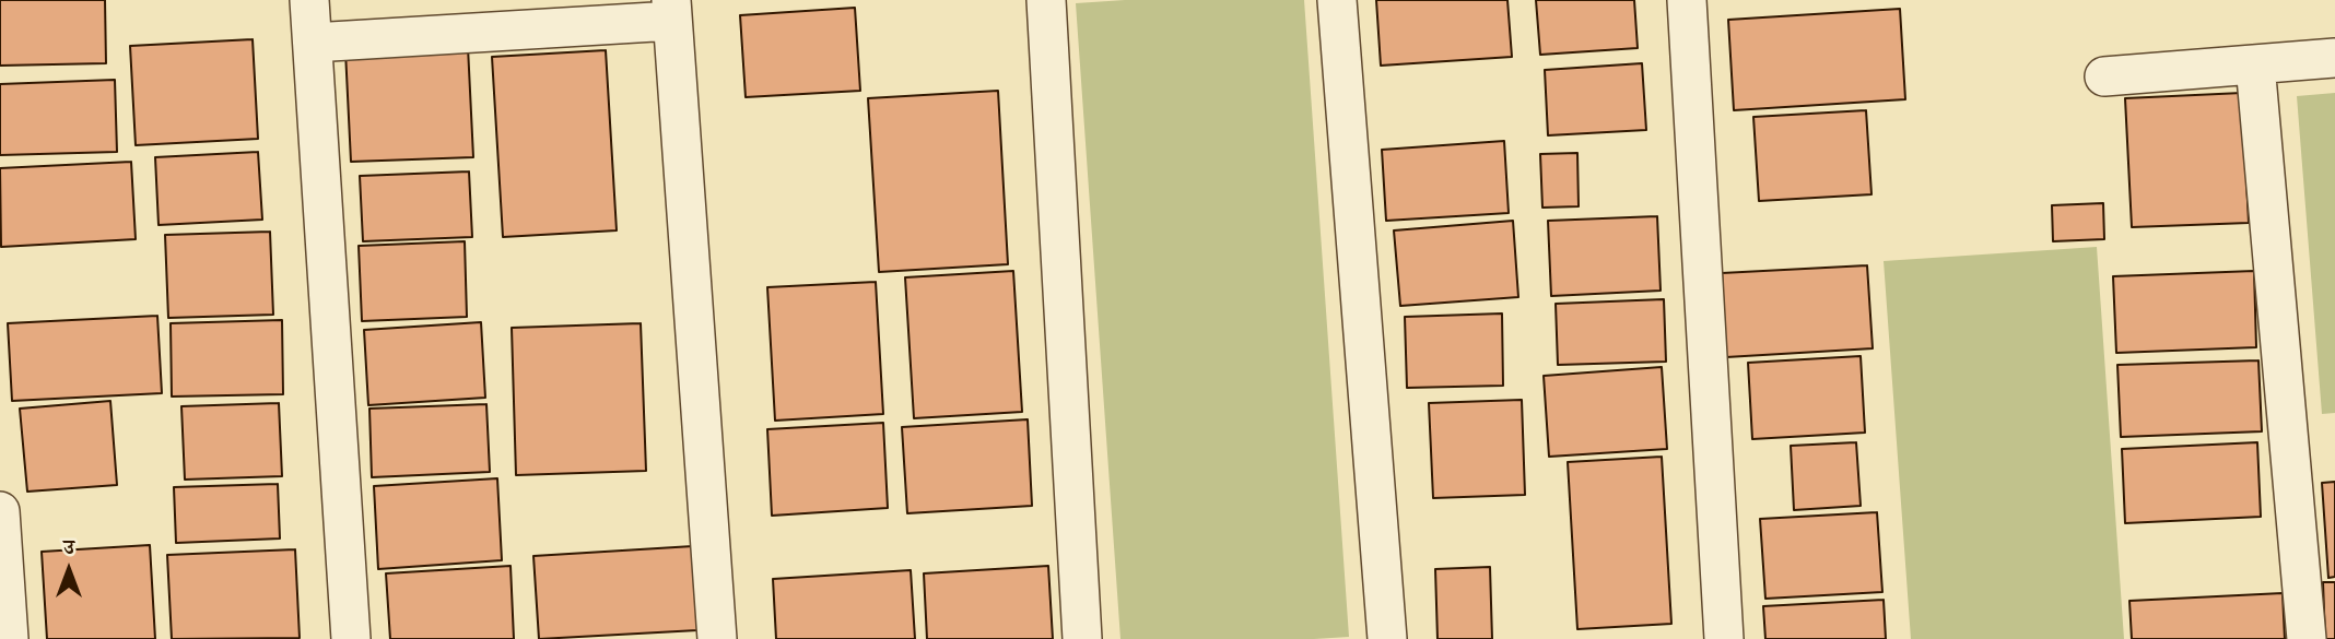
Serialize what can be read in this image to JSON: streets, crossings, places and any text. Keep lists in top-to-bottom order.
{
  "north": "top"
}
